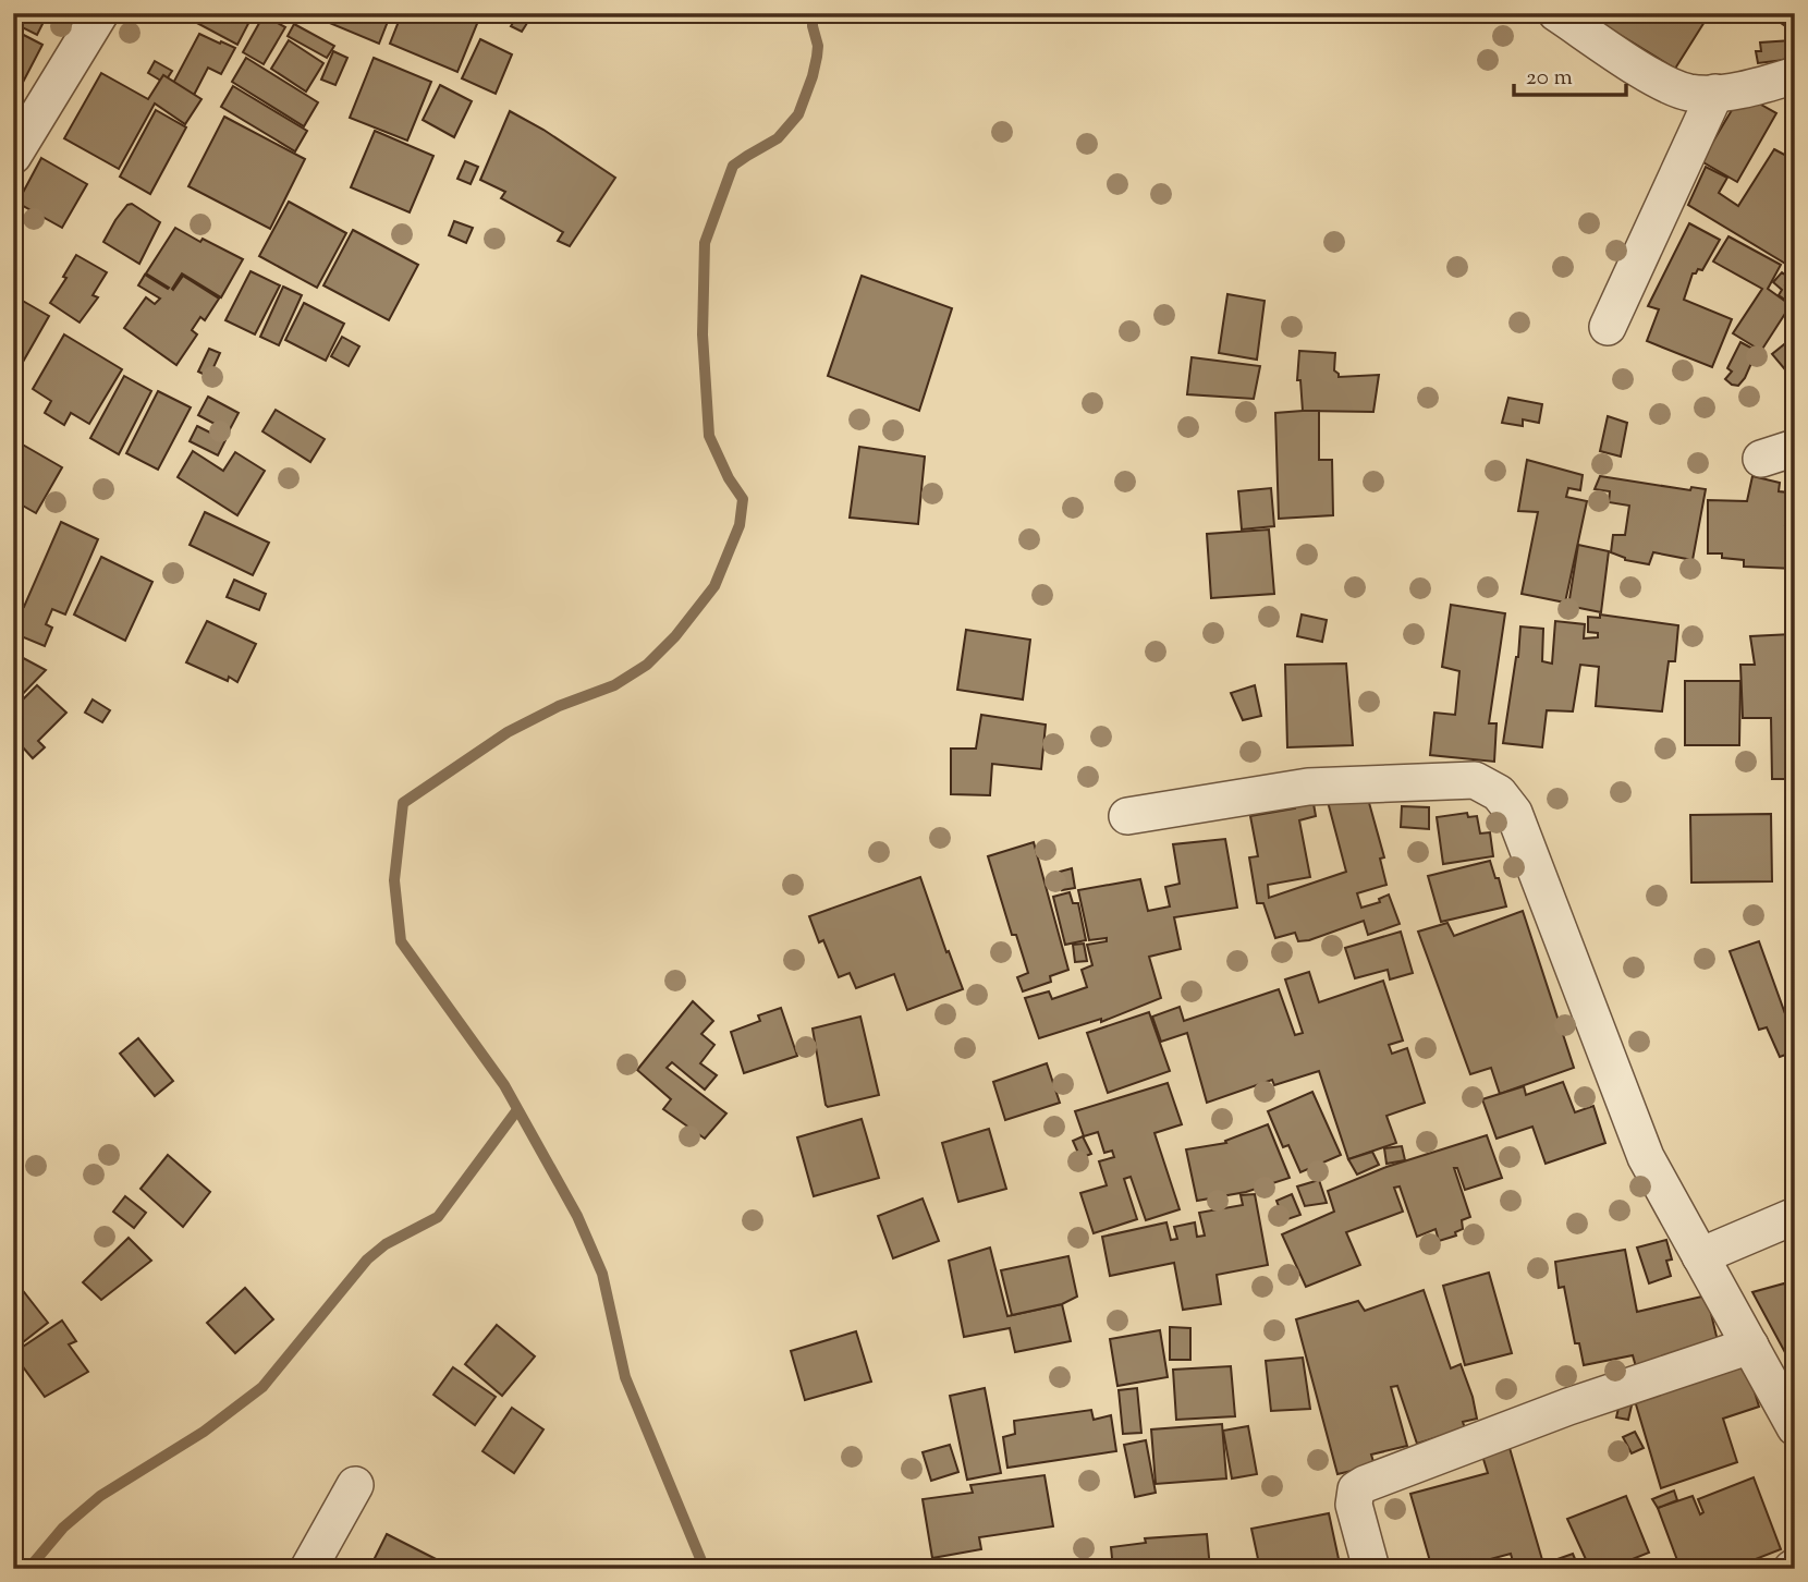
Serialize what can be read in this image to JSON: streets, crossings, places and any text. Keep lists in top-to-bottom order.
{
  "scale_bar": "20 m"
}
